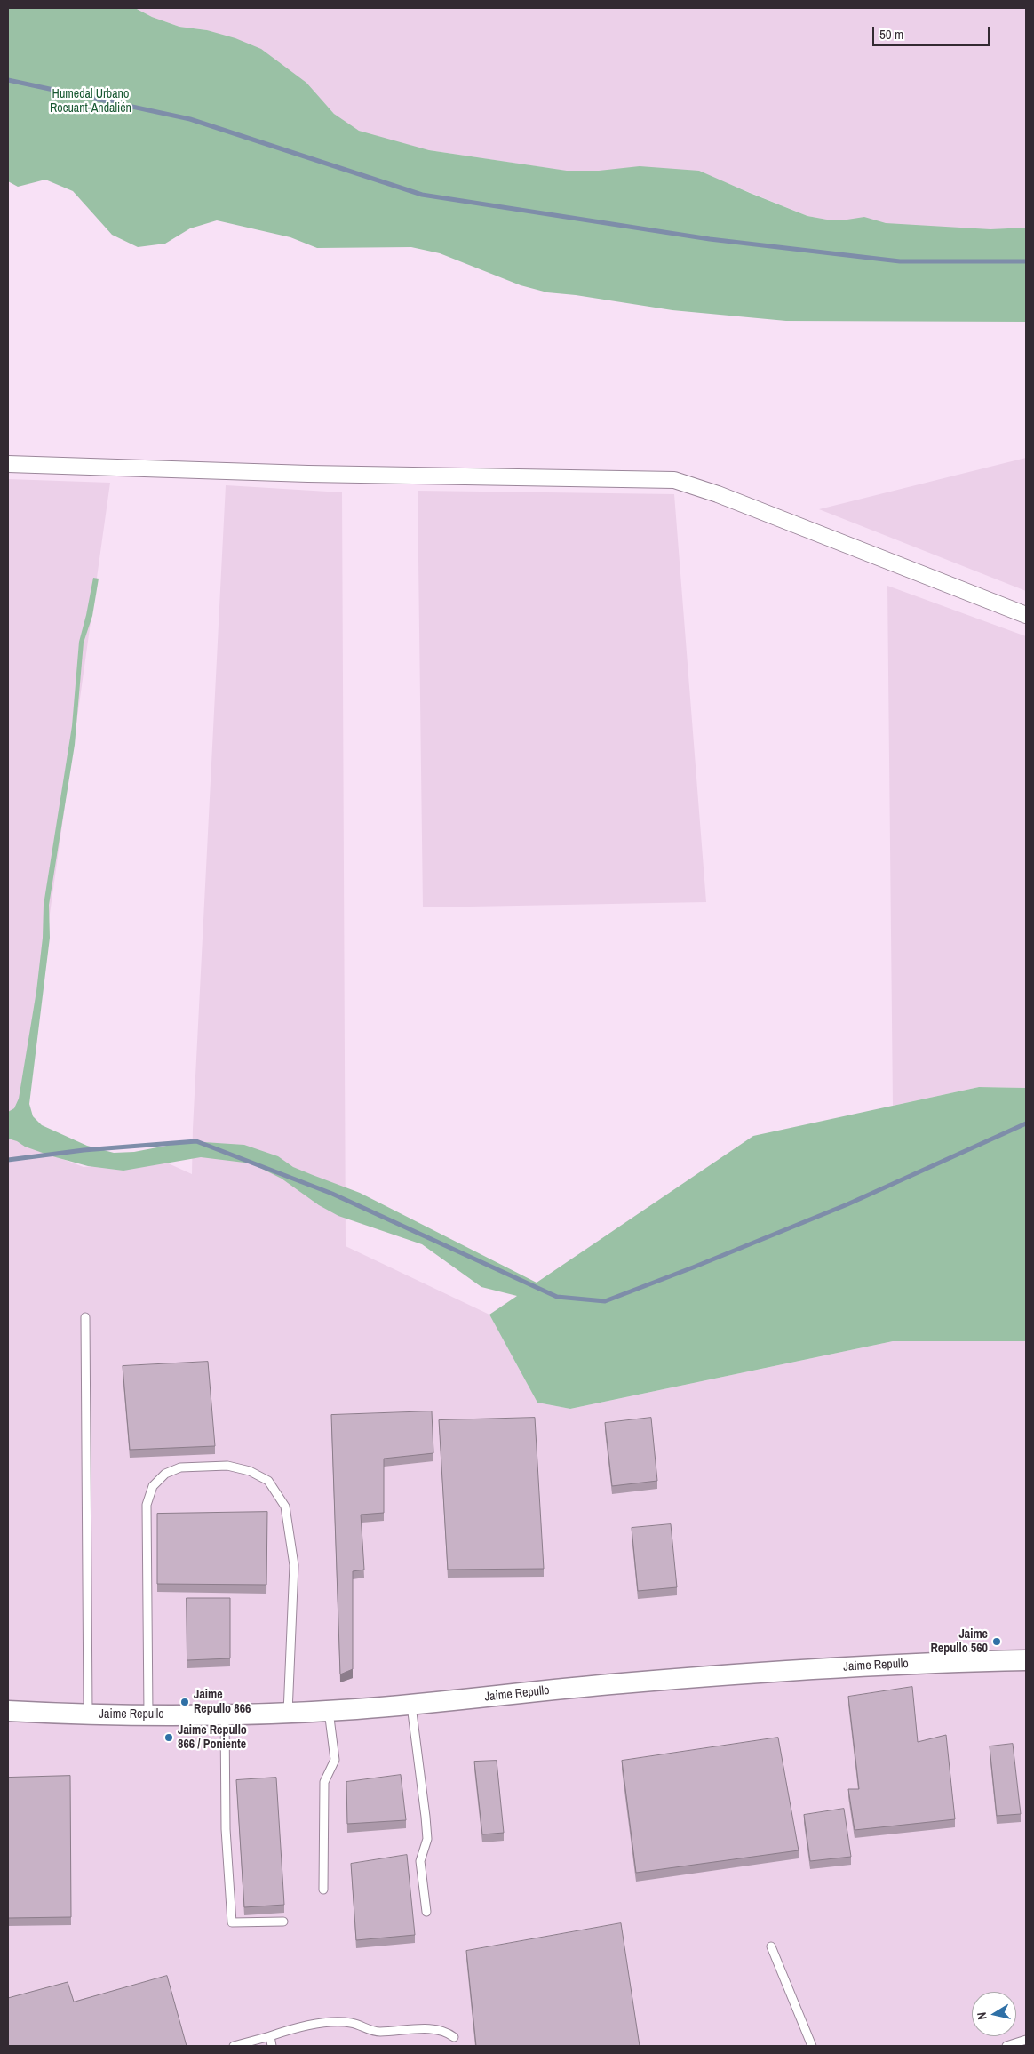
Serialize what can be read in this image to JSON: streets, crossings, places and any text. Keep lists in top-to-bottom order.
{
  "streets": {
    "street": ["Jaime Repullo"]
  },
  "parks": ["Humedal Urbano Rocuant-Andalién"],
  "places": ["Jaime Repullo 560", "Jaime Repullo 866", "Jaime Repullo 866 / Poniente"],
  "scale_bar": "50 m",
  "north": "left"
}
